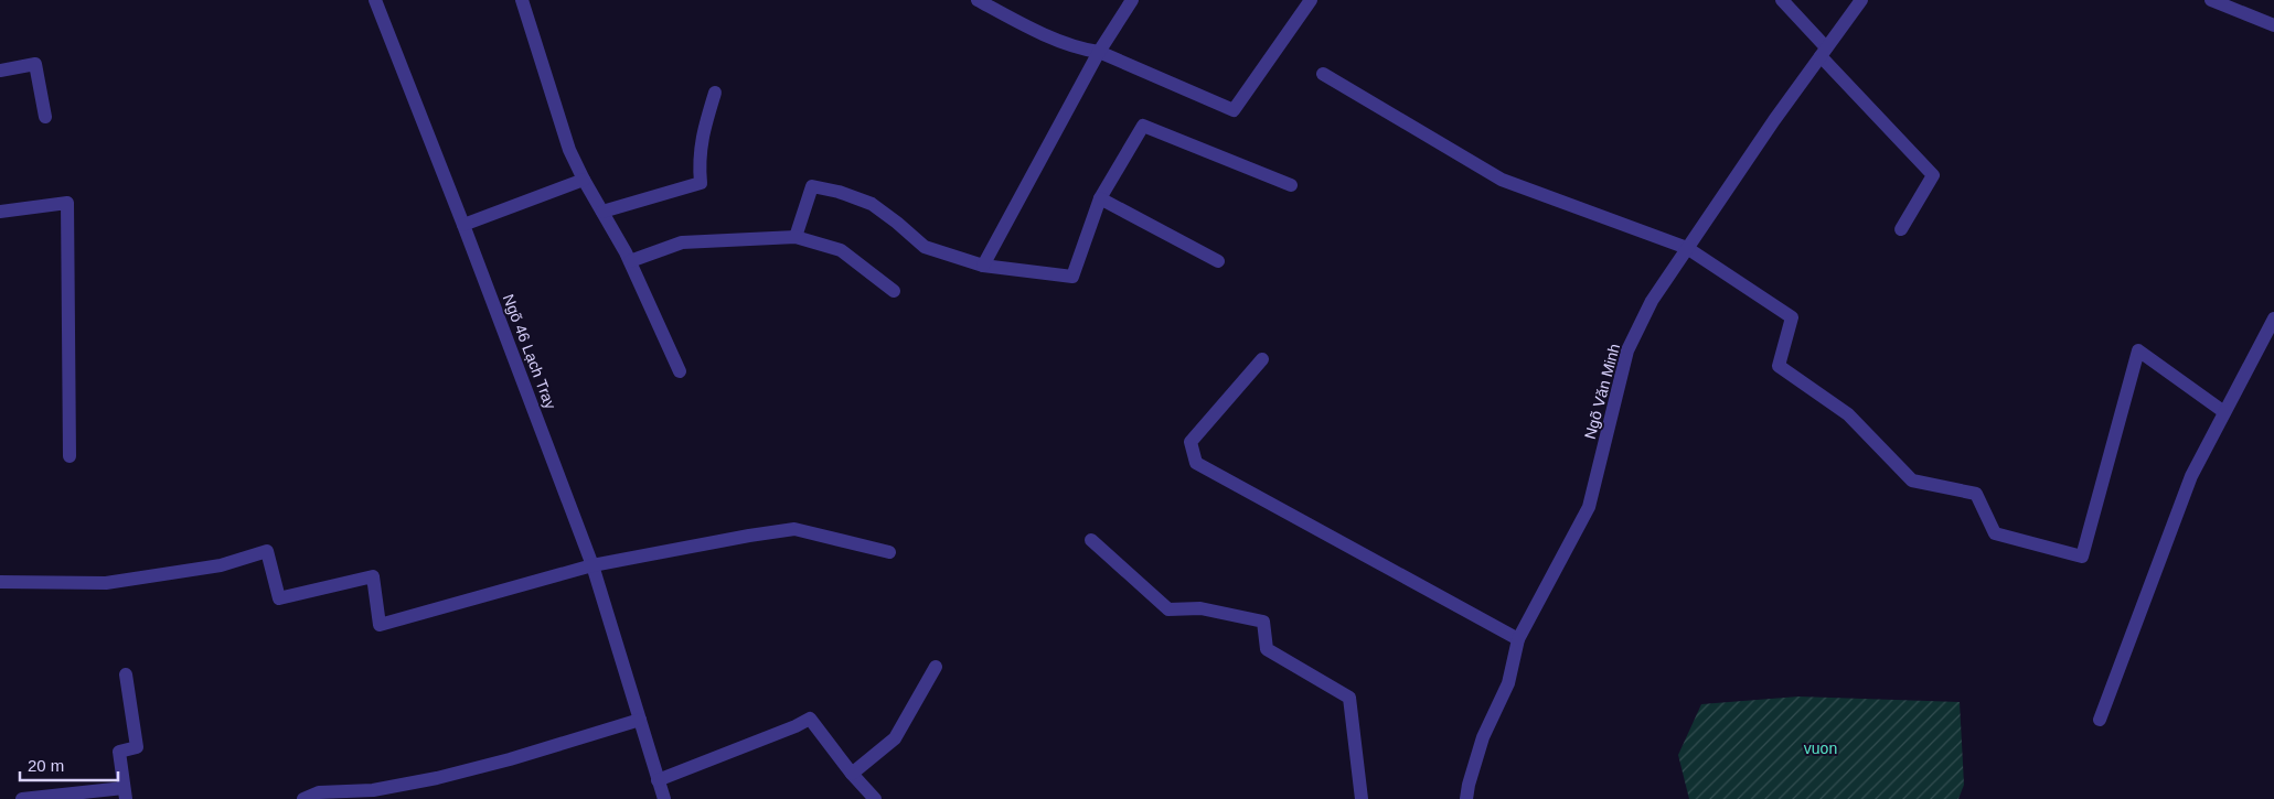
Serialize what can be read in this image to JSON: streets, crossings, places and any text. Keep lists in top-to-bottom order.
{
  "streets": {
    "lane": ["Ngõ 46 Lạch Tray", "Ngõ Văn Minh"]
  },
  "parks": ["vuon"],
  "scale_bar": "20 m"
}
